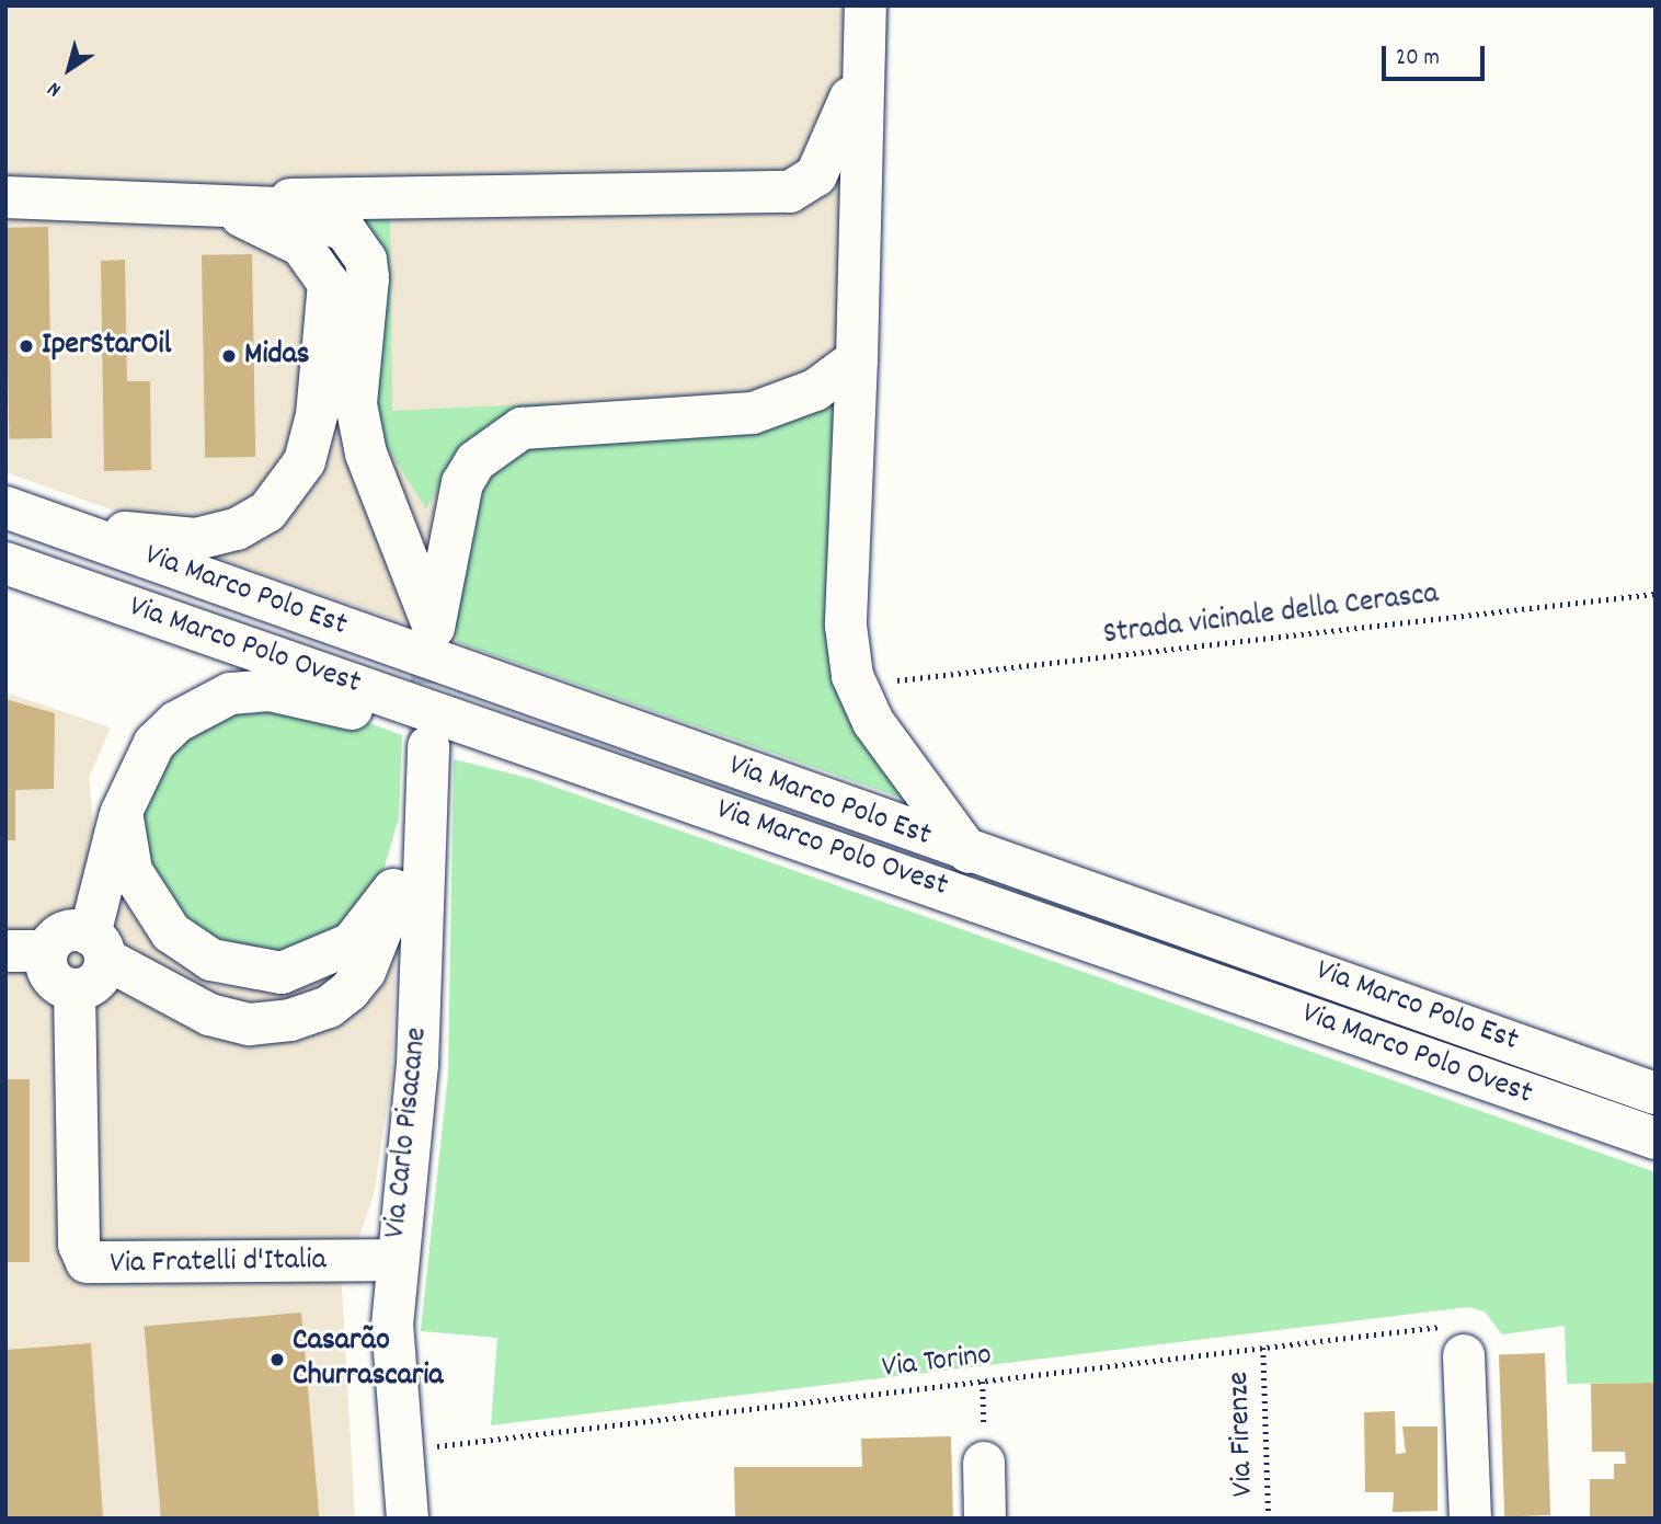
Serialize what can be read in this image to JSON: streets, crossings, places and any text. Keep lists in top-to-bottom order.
{
  "streets": {
    "street": [
      "Via Marco Polo Est",
      "Via Marco Polo Ovest",
      "Via Carlo Pisacane",
      "Via Fratelli d'Italia"
    ],
    "path": ["Strada vicinale della Cerasca", "Via Torino", "Via Firenze"]
  },
  "crossings": [
    ["Via Carlo Pisacane", "Via Fratelli d'Italia"],
    ["Via Carlo Pisacane", "Via Torino"],
    ["Via Torino", "Via Firenze"]
  ],
  "places": ["IperStarOil", "Midas", "Casarão Churrascaria"],
  "scale_bar": "20 m",
  "north": "bottom left"
}
